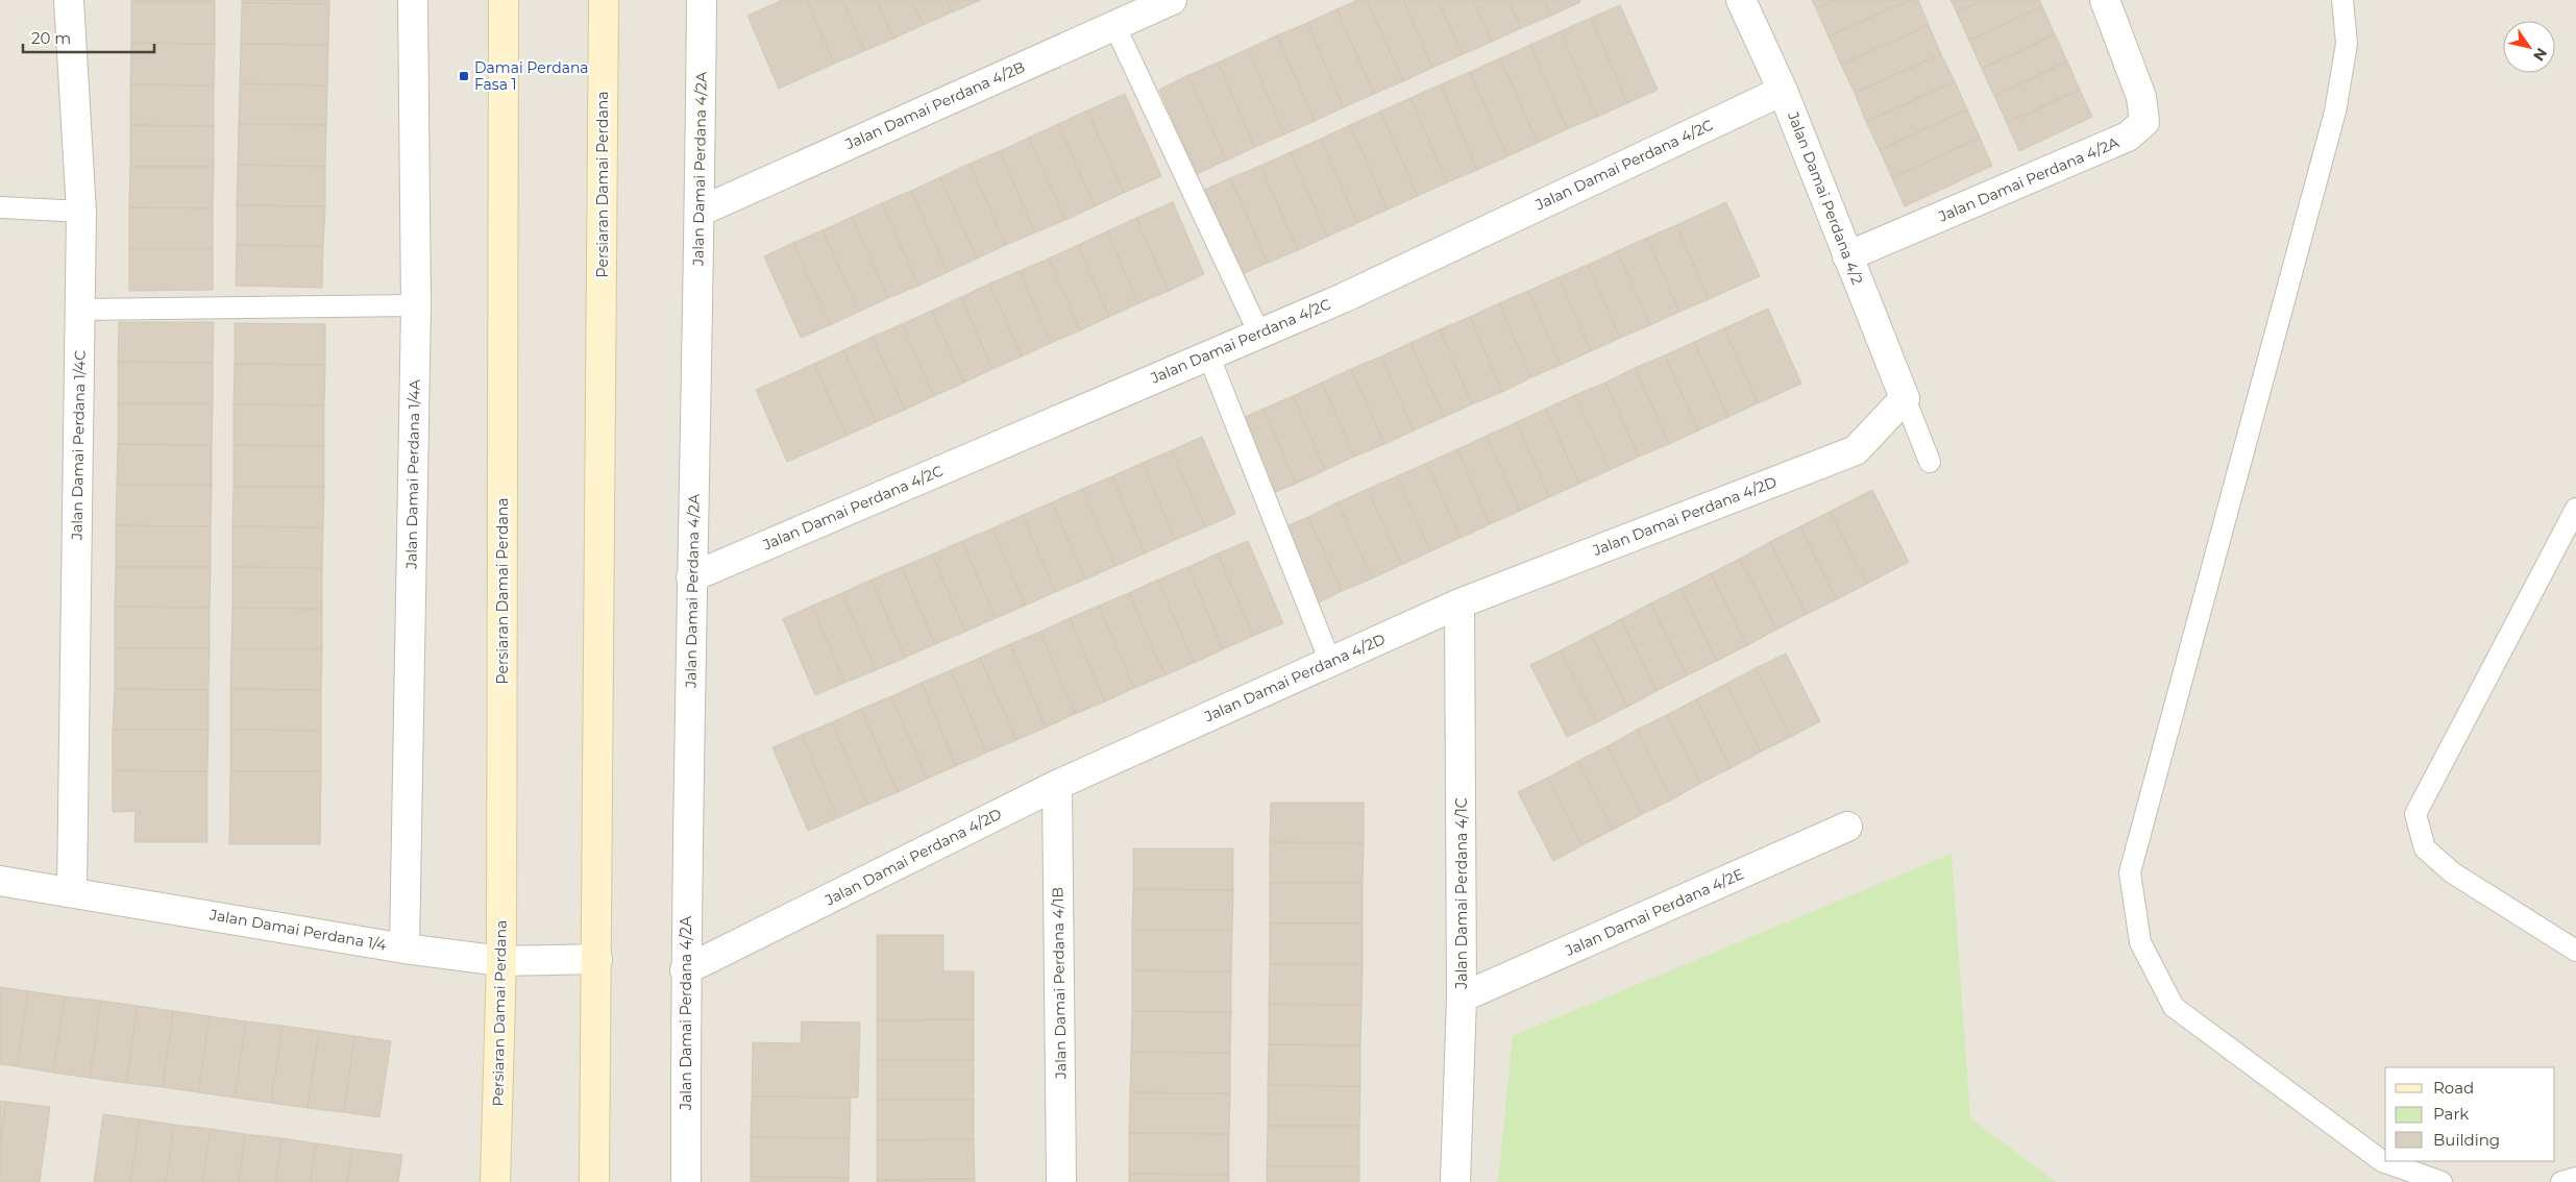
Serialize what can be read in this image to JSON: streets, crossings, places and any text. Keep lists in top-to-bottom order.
{
  "streets": {
    "main road": ["Persiaran Damai Perdana"],
    "street": [
      "Jalan Damai Perdana 4/2B",
      "Jalan Damai Perdana 4/2C",
      "Jalan Damai Perdana 4/2A",
      "Jalan Damai Perdana 4/2",
      "Jalan Damai Perdana 1/4C",
      "Jalan Damai Perdana 1/4A",
      "Jalan Damai Perdana 4/2D",
      "Jalan Damai Perdana 4/1C",
      "Jalan Damai Perdana 4/2E",
      "Jalan Damai Perdana 1/4",
      "Jalan Damai Perdana 4/1B"
    ]
  },
  "crossings": [
    ["Jalan Damai Perdana 4/2B", "Jalan Damai Perdana 4/2A"],
    ["Jalan Damai Perdana 4/2C", "Jalan Damai Perdana 4/2A"],
    ["Jalan Damai Perdana 4/2C", "Jalan Damai Perdana 4/2"],
    ["Jalan Damai Perdana 4/2A", "Jalan Damai Perdana 4/2"],
    ["Jalan Damai Perdana 4/2A", "Jalan Damai Perdana 4/2D"],
    ["Persiaran Damai Perdana", "Jalan Damai Perdana 1/4"],
    ["Jalan Damai Perdana 4/2", "Jalan Damai Perdana 4/2D"],
    ["Jalan Damai Perdana 1/4C", "Jalan Damai Perdana 1/4"],
    ["Jalan Damai Perdana 1/4A", "Jalan Damai Perdana 1/4"],
    ["Jalan Damai Perdana 4/2D", "Jalan Damai Perdana 4/1C"],
    ["Jalan Damai Perdana 4/2D", "Jalan Damai Perdana 4/1B"],
    ["Jalan Damai Perdana 4/1C", "Jalan Damai Perdana 4/2E"]
  ],
  "places": {
    "transit": ["Damai Perdana Fasa 1"]
  },
  "legend": ["Road", "Park", "Building"],
  "scale_bar": "20 m",
  "north": "bottom right"
}
